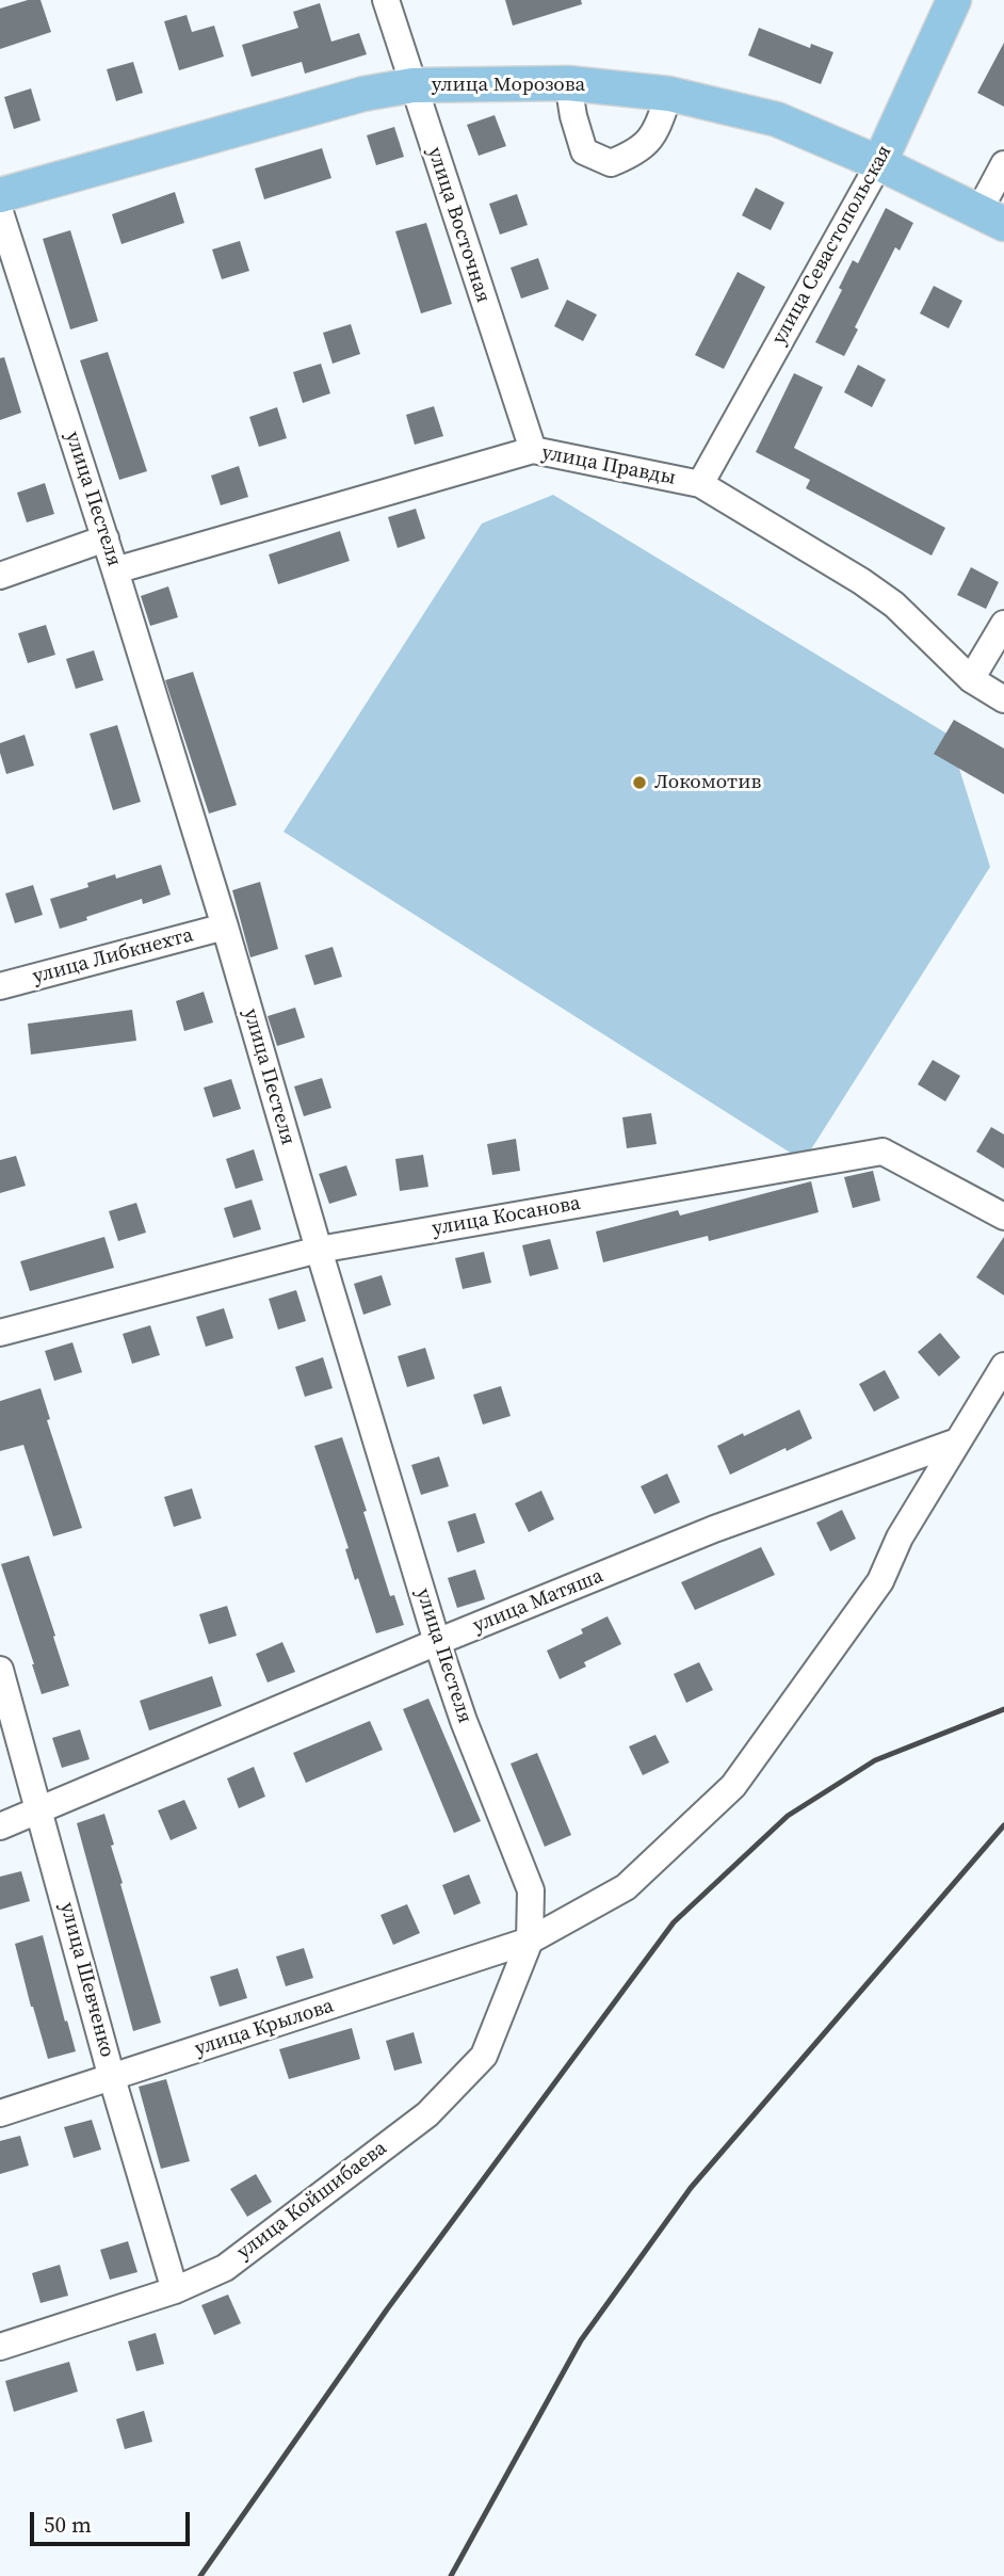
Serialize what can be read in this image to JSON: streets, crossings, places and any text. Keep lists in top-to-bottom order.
{
  "streets": {
    "main road": ["улица Морозова", "улица Севастопольская"],
    "street": [
      "улица Восточная",
      "улица Правды",
      "улица Пестеля",
      "улица Либкнехта",
      "улица Косанова",
      "улица Матяша",
      "улица Шевченко",
      "улица Крылова",
      "улица Койшибаева"
    ]
  },
  "crossings": [
    ["улица Морозова", "улица Восточная"],
    ["улица Морозова", "улица Севастопольская"],
    ["улица Восточная", "улица Правды"],
    ["улица Севастопольская", "улица Правды"],
    ["улица Правды", "улица Пестеля"],
    ["улица Пестеля", "улица Либкнехта"],
    ["улица Пестеля", "улица Косанова"],
    ["улица Пестеля", "улица Матяша"],
    ["улица Пестеля", "улица Крылова"],
    ["улица Пестеля", "улица Койшибаева"],
    ["улица Матяша", "улица Шевченко"],
    ["улица Матяша", "улица Крылова"],
    ["улица Шевченко", "улица Крылова"],
    ["улица Шевченко", "улица Койшибаева"],
    ["улица Крылова", "улица Койшибаева"]
  ],
  "places": ["Локомотив"],
  "scale_bar": "50 m"
}
